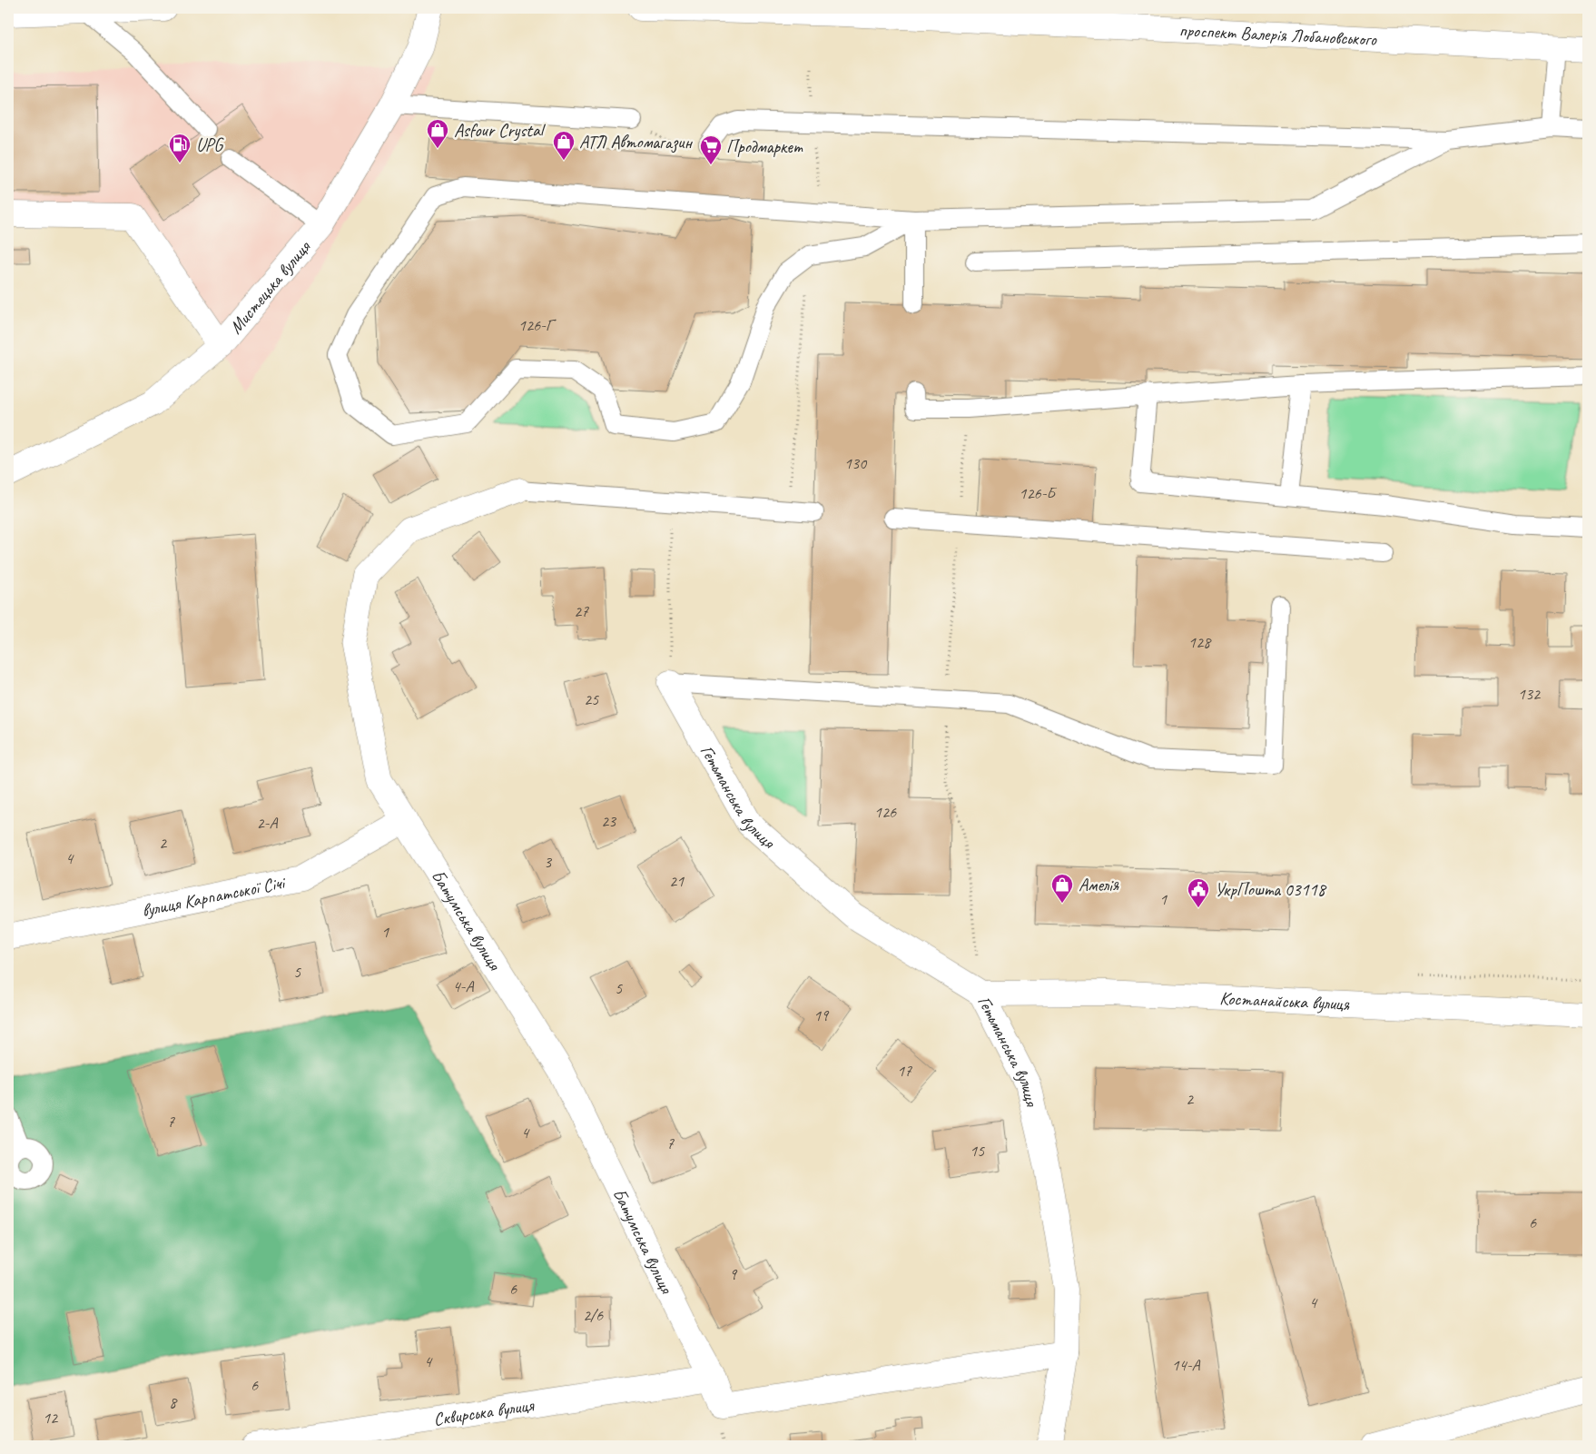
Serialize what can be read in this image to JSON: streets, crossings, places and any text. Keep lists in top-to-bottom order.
{
  "streets": {
    "street": [
      "проспект Валерія Лобановського",
      "Мистецька вулиця",
      "Гетьманська вулиця",
      "вулиця Карпатської Січі",
      "Батумська вулиця",
      "Костанайська вулиця",
      "Сквирська вулиця"
    ]
  },
  "crossings": [
    ["Гетьманська вулиця", "Батумська вулиця"],
    ["Гетьманська вулиця", "Костанайська вулиця"],
    ["вулиця Карпатської Січі", "Батумська вулиця"],
    ["Батумська вулиця", "Сквирська вулиця"]
  ],
  "places": {
    "shop": ["Asfour Crystal", "АТЛ Автомагазин", "Амелія"],
    "fuel station": ["UPG"],
    "supermarket": ["Продмаркет"],
    "public building": ["УкрПошта 03118"]
  },
  "house_numbers": [
    "126-Г",
    "130",
    "126-Б",
    "27",
    "128",
    "132",
    "25",
    "126",
    "23",
    "2-А",
    "2",
    "4",
    "3",
    "21",
    "1",
    "1",
    "5",
    "4-А",
    "5",
    "19",
    "17",
    "2",
    "7",
    "4",
    "7",
    "15",
    "6",
    "9",
    "6",
    "4",
    "2/6",
    "4",
    "14-А",
    "6",
    "8",
    "12"
  ]
}
